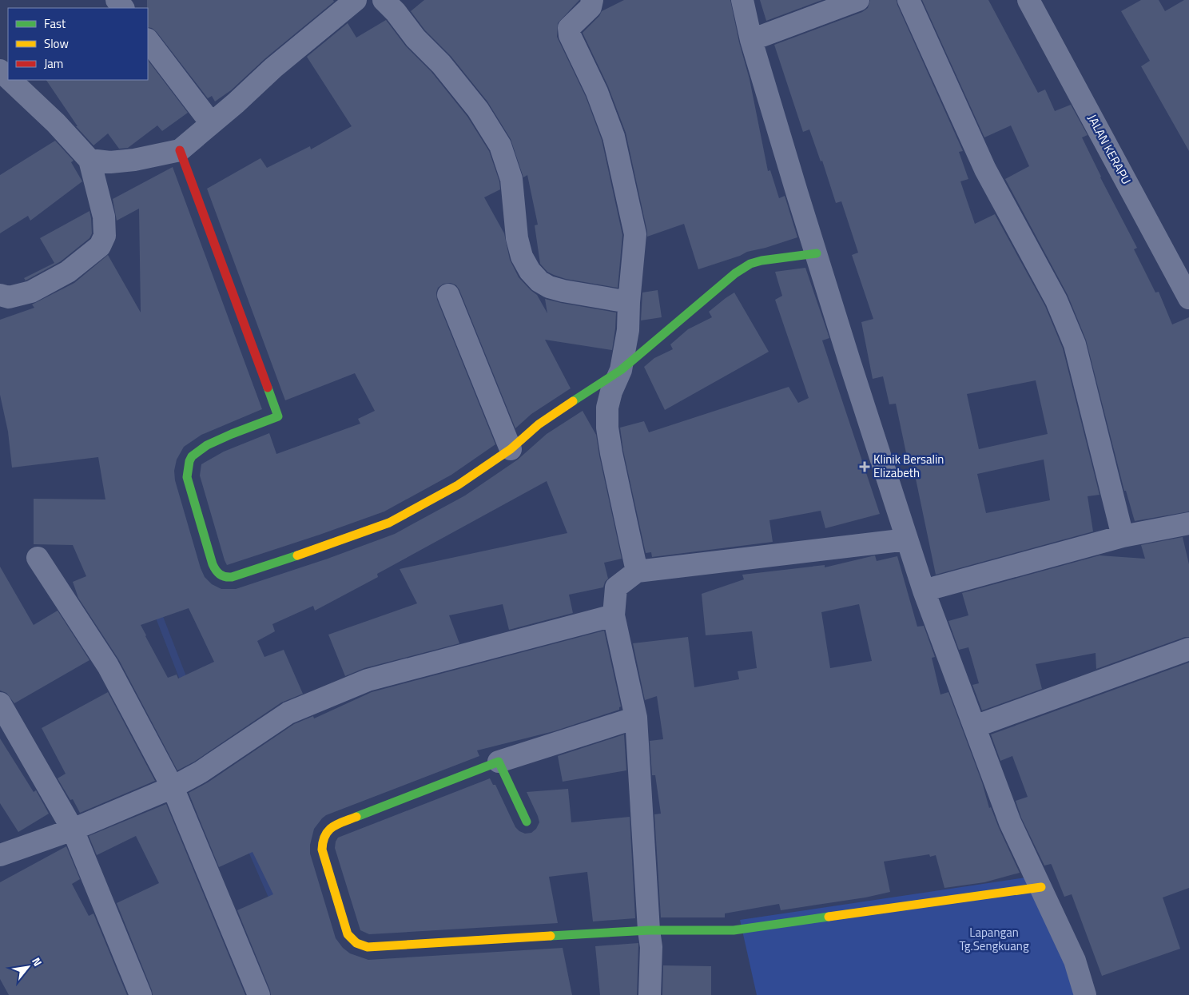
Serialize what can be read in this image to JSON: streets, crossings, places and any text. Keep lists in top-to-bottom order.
{
  "streets": {
    "street": ["JALAN KERAPU"]
  },
  "parks": ["Lapangan Tg.Sengkuang"],
  "places": {
    "health": ["Klinik Bersalin Elizabeth"]
  },
  "legend": ["Fast", "Slow", "Jam"],
  "north": "top right"
}
